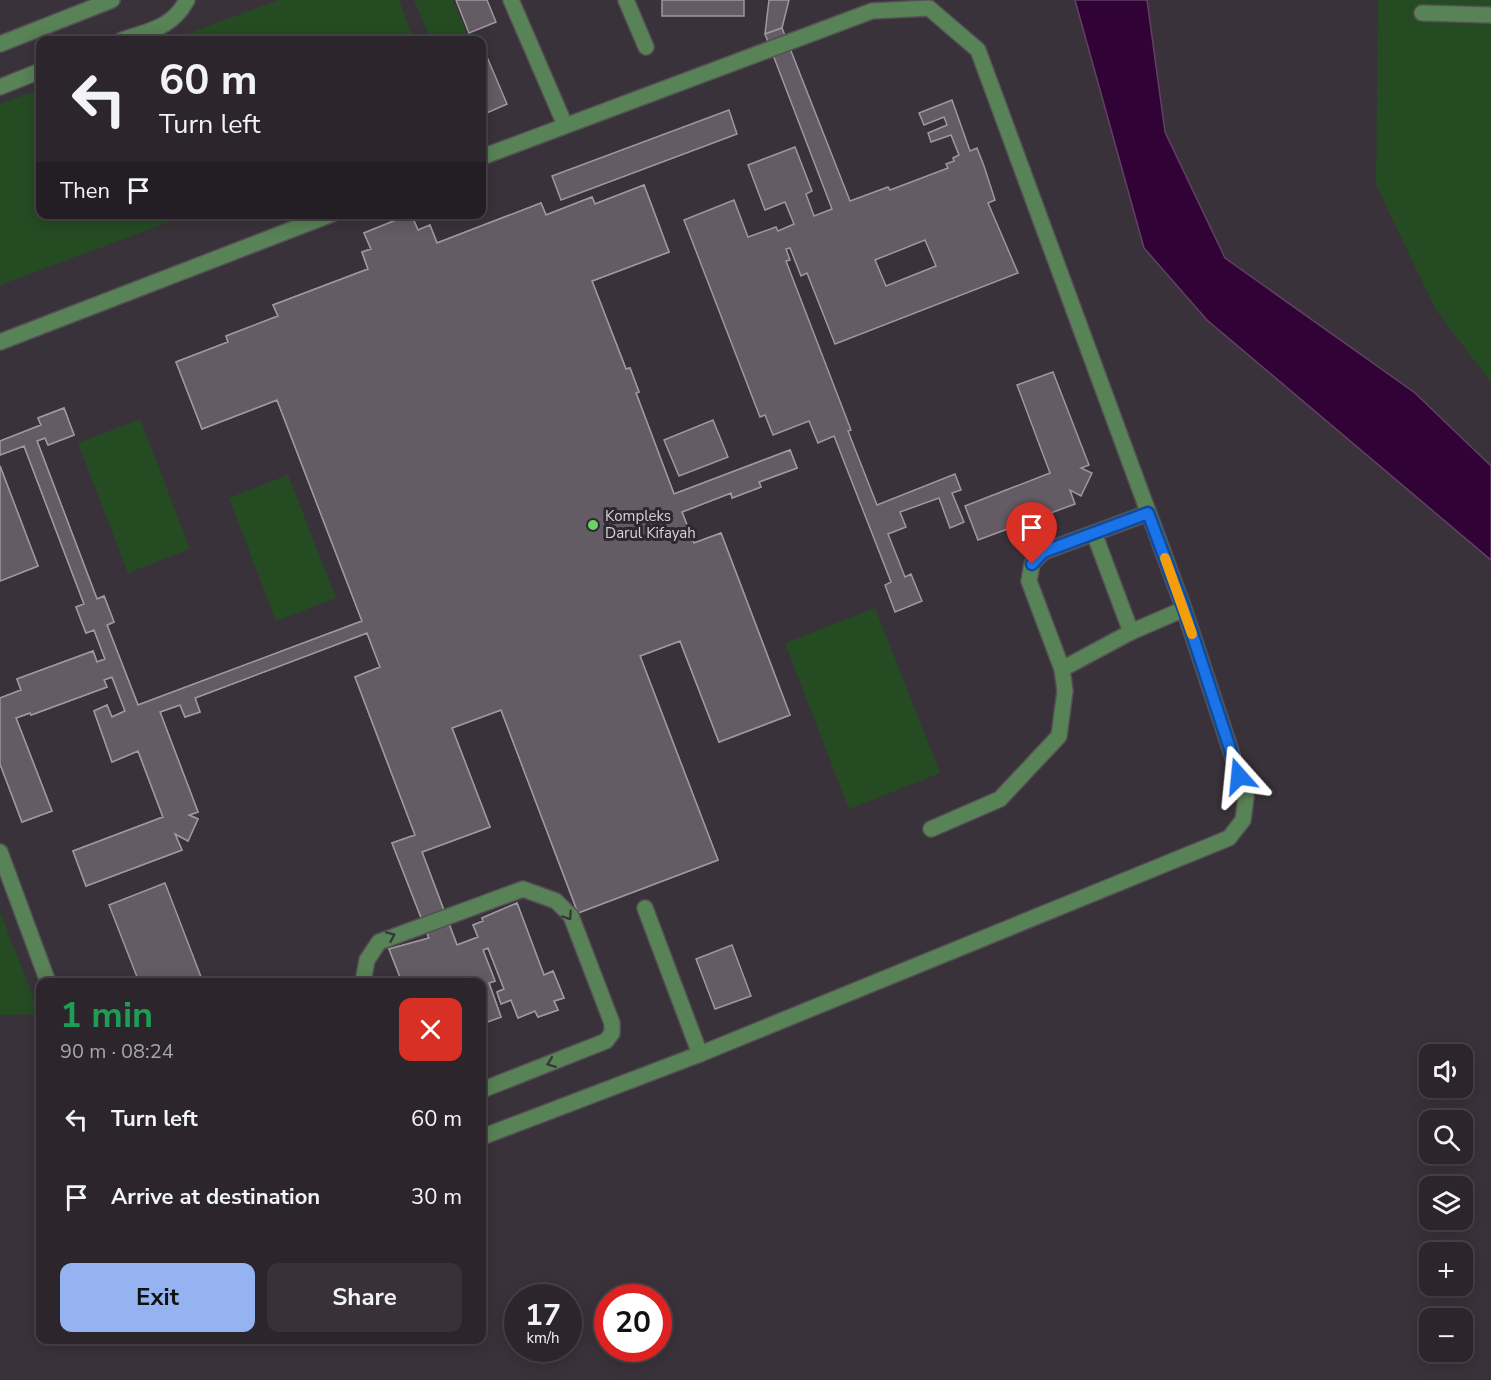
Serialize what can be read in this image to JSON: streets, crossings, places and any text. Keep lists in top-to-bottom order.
{
  "places": ["Kompleks Darul Kifayah"],
  "page": {
    "turn": ["60 m", "Turn left"],
    "then": "Then",
    "heading": ["1 min", "90 m · 08:24"],
    "map_buttons": ["+", "−"],
    "list": [
      {
        "name": "Turn left",
        "value": "60 m"
      },
      {
        "name": "Arrive at destination",
        "value": "30 m"
      }
    ],
    "buttons": ["Exit", "Share"],
    "speed": "17 km/h",
    "limit": "20"
  }
}
